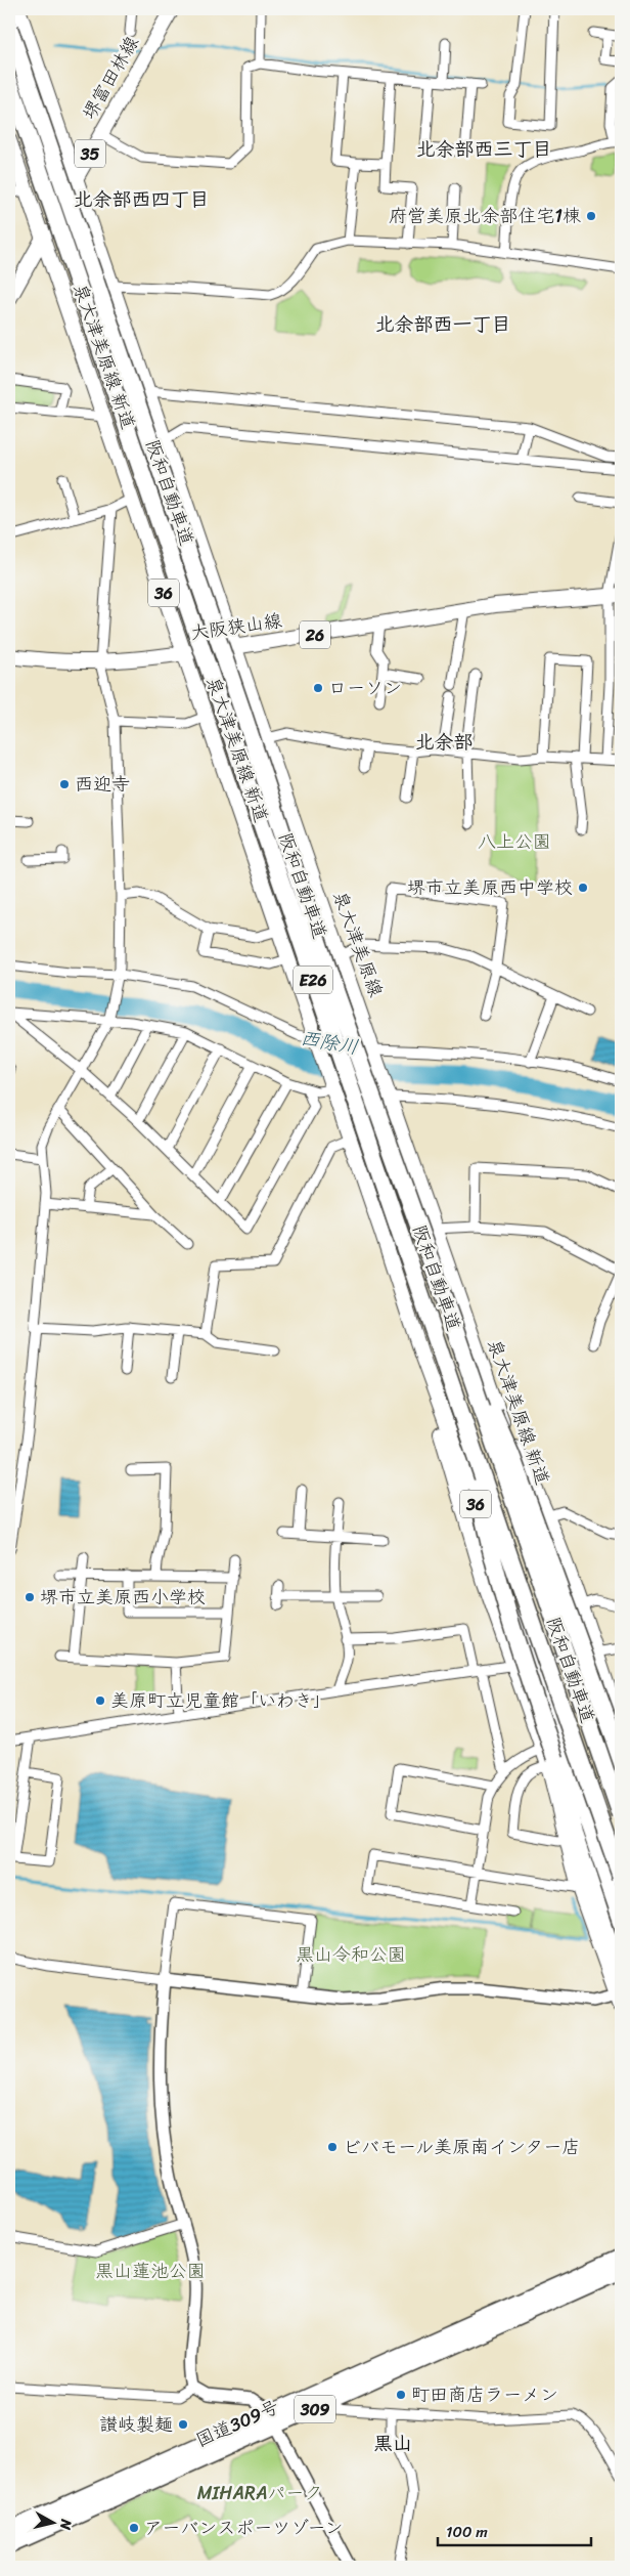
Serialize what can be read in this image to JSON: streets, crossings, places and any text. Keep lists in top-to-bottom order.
{
  "streets": {
    "highway": [
      "阪和自動車道",
      "E26",
      "309",
      "国道309号"
    ],
    "main road": [
      "堺富田林線",
      "35",
      "泉大津美原線 新道",
      "36",
      "大阪狭山線",
      "26",
      "泉大津美原線"
    ]
  },
  "crossings": [
    ["堺富田林線", "泉大津美原線 新道"],
    ["泉大津美原線 新道", "36"],
    ["泉大津美原線 新道", "大阪狭山線"],
    ["泉大津美原線 新道", "泉大津美原線"]
  ],
  "districts": [
    "北余部西三丁目",
    "北余部西四丁目",
    "北余部西一丁目",
    "北余部",
    "黒山"
  ],
  "water": ["西除川"],
  "parks": [
    "八上公園",
    "黒山令和公園",
    "黒山蓮池公園",
    "MIHARAパーク"
  ],
  "places": [
    "府営美原北余部住宅1棟",
    "ローソン",
    "西迎寺",
    "堺市立美原西中学校",
    "堺市立美原西小学校",
    "美原町立児童館「いわき」",
    "ビバモール美原南インター店",
    "町田商店ラーメン",
    "讃岐製麺",
    "アーバンスポーツゾーン"
  ],
  "scale_bar": "100 m",
  "north": "right"
}
